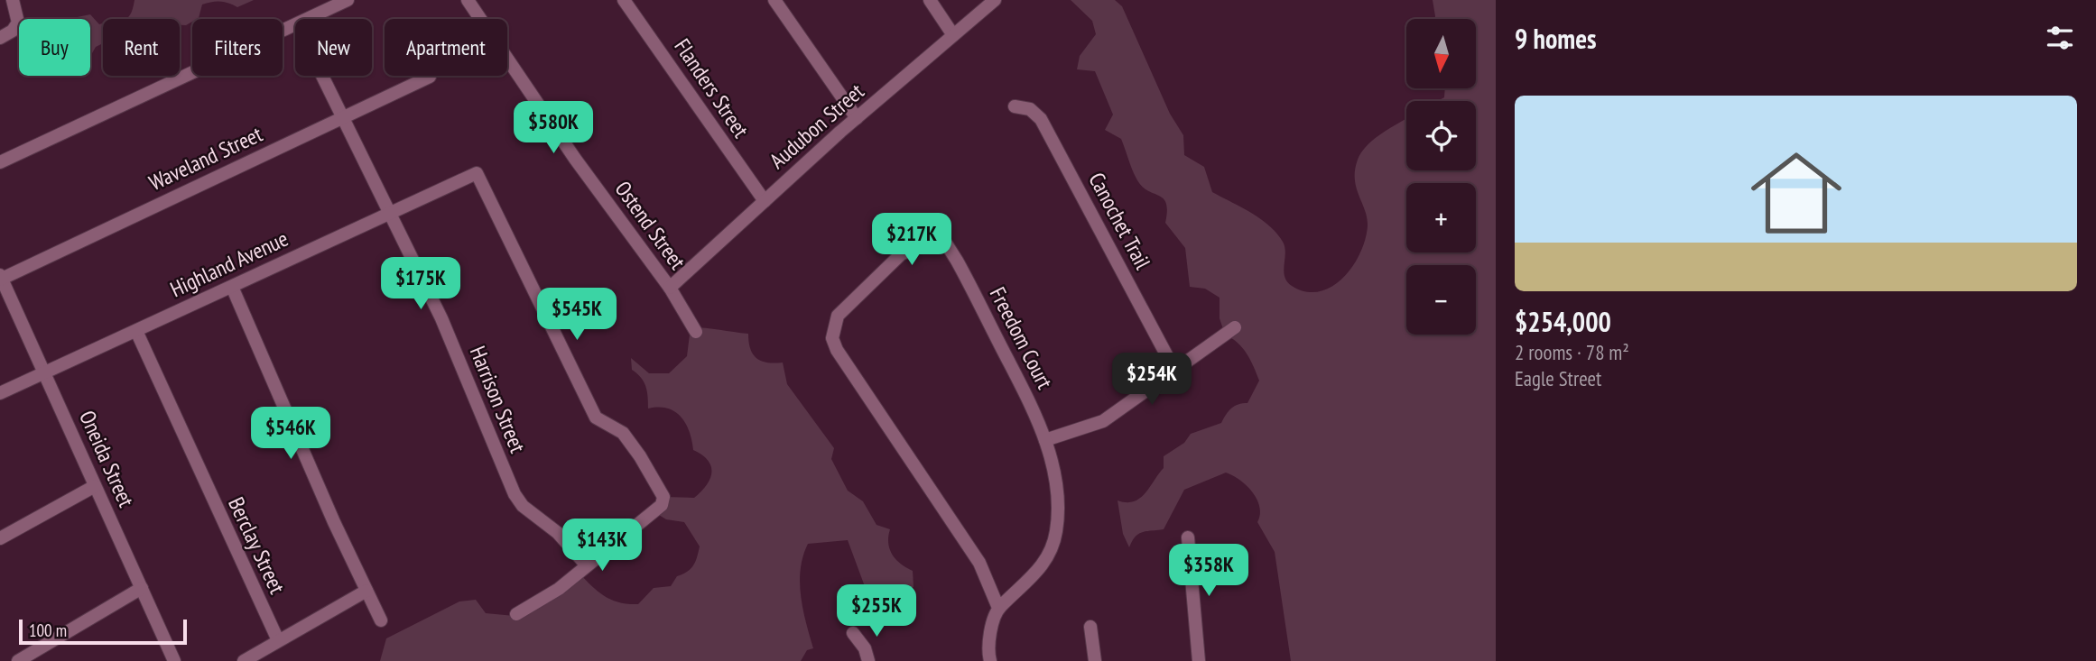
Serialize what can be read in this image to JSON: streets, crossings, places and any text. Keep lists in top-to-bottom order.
{
  "streets": {
    "street": [
      "Flanders Street",
      "Audubon Street",
      "Waveland Street",
      "Canochet Trail",
      "Ostend Street",
      "Highland Avenue",
      "Freedom Court",
      "Harrison Street",
      "Oneida Street",
      "Berclay Street"
    ]
  },
  "crossings": [
    ["Flanders Street", "Audubon Street"],
    ["Audubon Street", "Ostend Street"],
    ["Waveland Street", "Harrison Street"],
    ["Waveland Street", "Oneida Street"],
    ["Highland Avenue", "Harrison Street"],
    ["Highland Avenue", "Oneida Street"],
    ["Highland Avenue", "Berclay Street"]
  ],
  "scale_bar": "100 m",
  "north": "bottom",
  "page": {
    "heading": "9 homes",
    "map_buttons": ["+", "−"],
    "chip": [
      "Buy",
      "Rent",
      "Filters",
      "New",
      "Apartment"
    ],
    "list": [
      {
        "name": "$254,000",
        "note": "2 rooms · 78 m² · Eagle Street"
      }
    ],
    "price": [
      "$580K",
      "$217K",
      "$175K",
      "$545K",
      "$254K",
      "$546K",
      "$143K",
      "$358K",
      "$255K"
    ],
    "scale": "100 m"
  }
}
